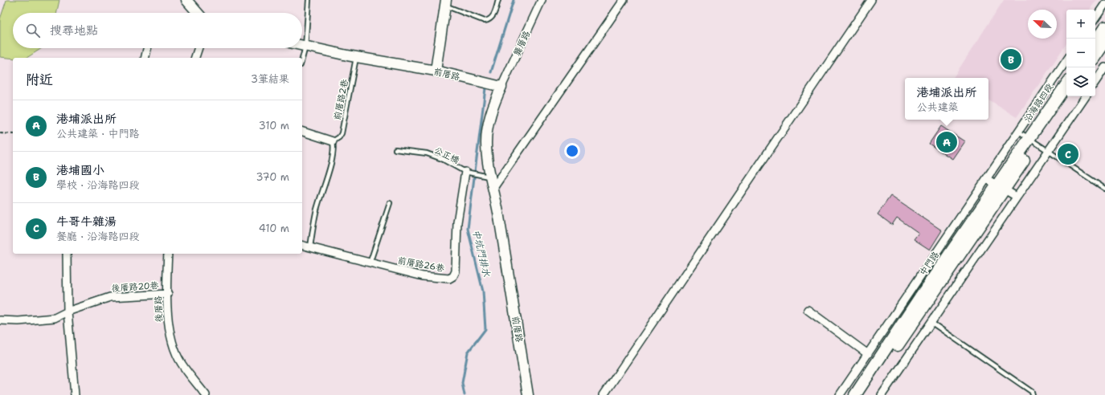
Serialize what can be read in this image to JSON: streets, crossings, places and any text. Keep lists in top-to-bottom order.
{
  "streets": {
    "main road": ["沿海路四段"],
    "street": [
      "龔厝路",
      "前厝路",
      "中門路",
      "前厝路26巷",
      "後厝路20巷",
      "後厝路"
    ],
    "lane": ["前厝路2巷", "公正橋"]
  },
  "crossings": [
    ["龔厝路", "前厝路"],
    ["前厝路", "前厝路2巷"],
    ["前厝路", "公正橋"],
    ["沿海路四段", "中門路"],
    ["公正橋", "前厝路26巷"],
    ["後厝路20巷", "後厝路"]
  ],
  "water": ["中坑門排水"],
  "north": "top left",
  "page": {
    "map_buttons": ["+", "−"],
    "search": "搜尋地點",
    "pins": ["B", "A", "C"],
    "heading": ["附近", "3筆結果"],
    "popup": ["港埔派出所", "公共建築"],
    "list": [
      {
        "mark": "A",
        "name": "港埔派出所",
        "note": "公共建築 · 中門路",
        "value": "310 m"
      },
      {
        "mark": "B",
        "name": "港埔國小",
        "note": "學校 · 沿海路四段",
        "value": "370 m"
      },
      {
        "mark": "C",
        "name": "牛哥牛雜湯",
        "note": "餐廳 · 沿海路四段",
        "value": "410 m"
      }
    ]
  }
}
